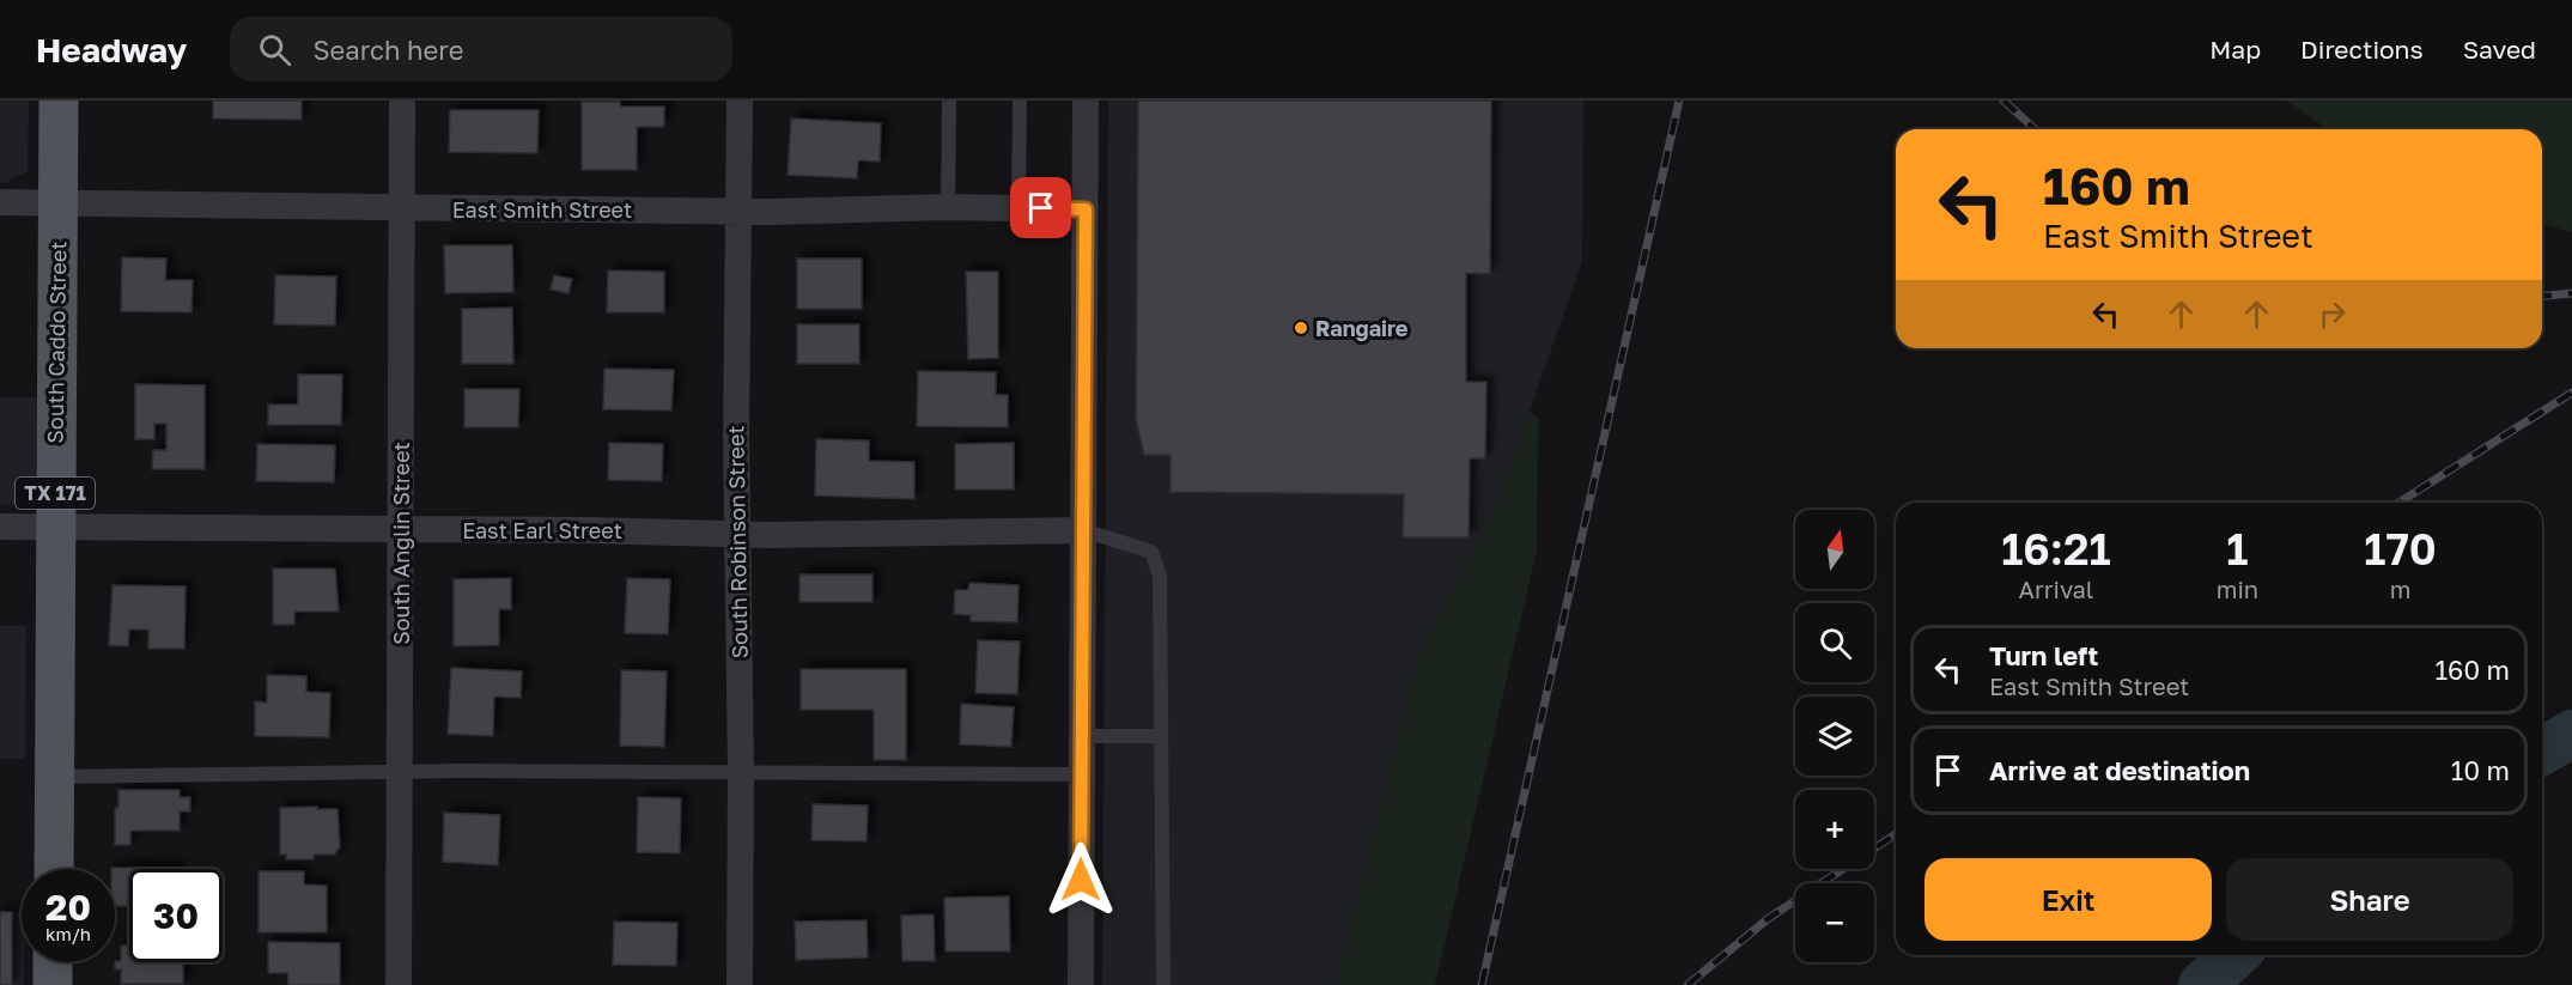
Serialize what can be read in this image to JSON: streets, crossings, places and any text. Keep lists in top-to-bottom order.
{
  "streets": {
    "main road": ["South Caddo Street", "TX 171"],
    "street": [
      "East Smith Street",
      "East Earl Street",
      "South Robinson Street",
      "South Anglin Street"
    ]
  },
  "crossings": [
    ["East Smith Street", "South Caddo Street"],
    ["East Smith Street", "South Robinson Street"],
    ["East Smith Street", "South Anglin Street"],
    ["South Caddo Street", "East Earl Street"],
    ["East Earl Street", "South Robinson Street"],
    ["East Earl Street", "South Anglin Street"]
  ],
  "places": ["Rangaire"],
  "north": "top",
  "page": {
    "header": "Headway",
    "search": "Search here",
    "nav": ["Map", "Directions", "Saved"],
    "turn": ["160 m", "East Smith Street"],
    "eta": [
      "16:21",
      "Arrival",
      "1",
      "min",
      "170",
      "m"
    ],
    "map_buttons": ["+", "−"],
    "list": [
      {
        "name": "Turn left",
        "note": "East Smith Street",
        "value": "160 m"
      },
      {
        "name": "Arrive at destination",
        "value": "10 m"
      }
    ],
    "buttons": ["Exit", "Share"],
    "speed": "20 km/h",
    "limit": "30"
  }
}
